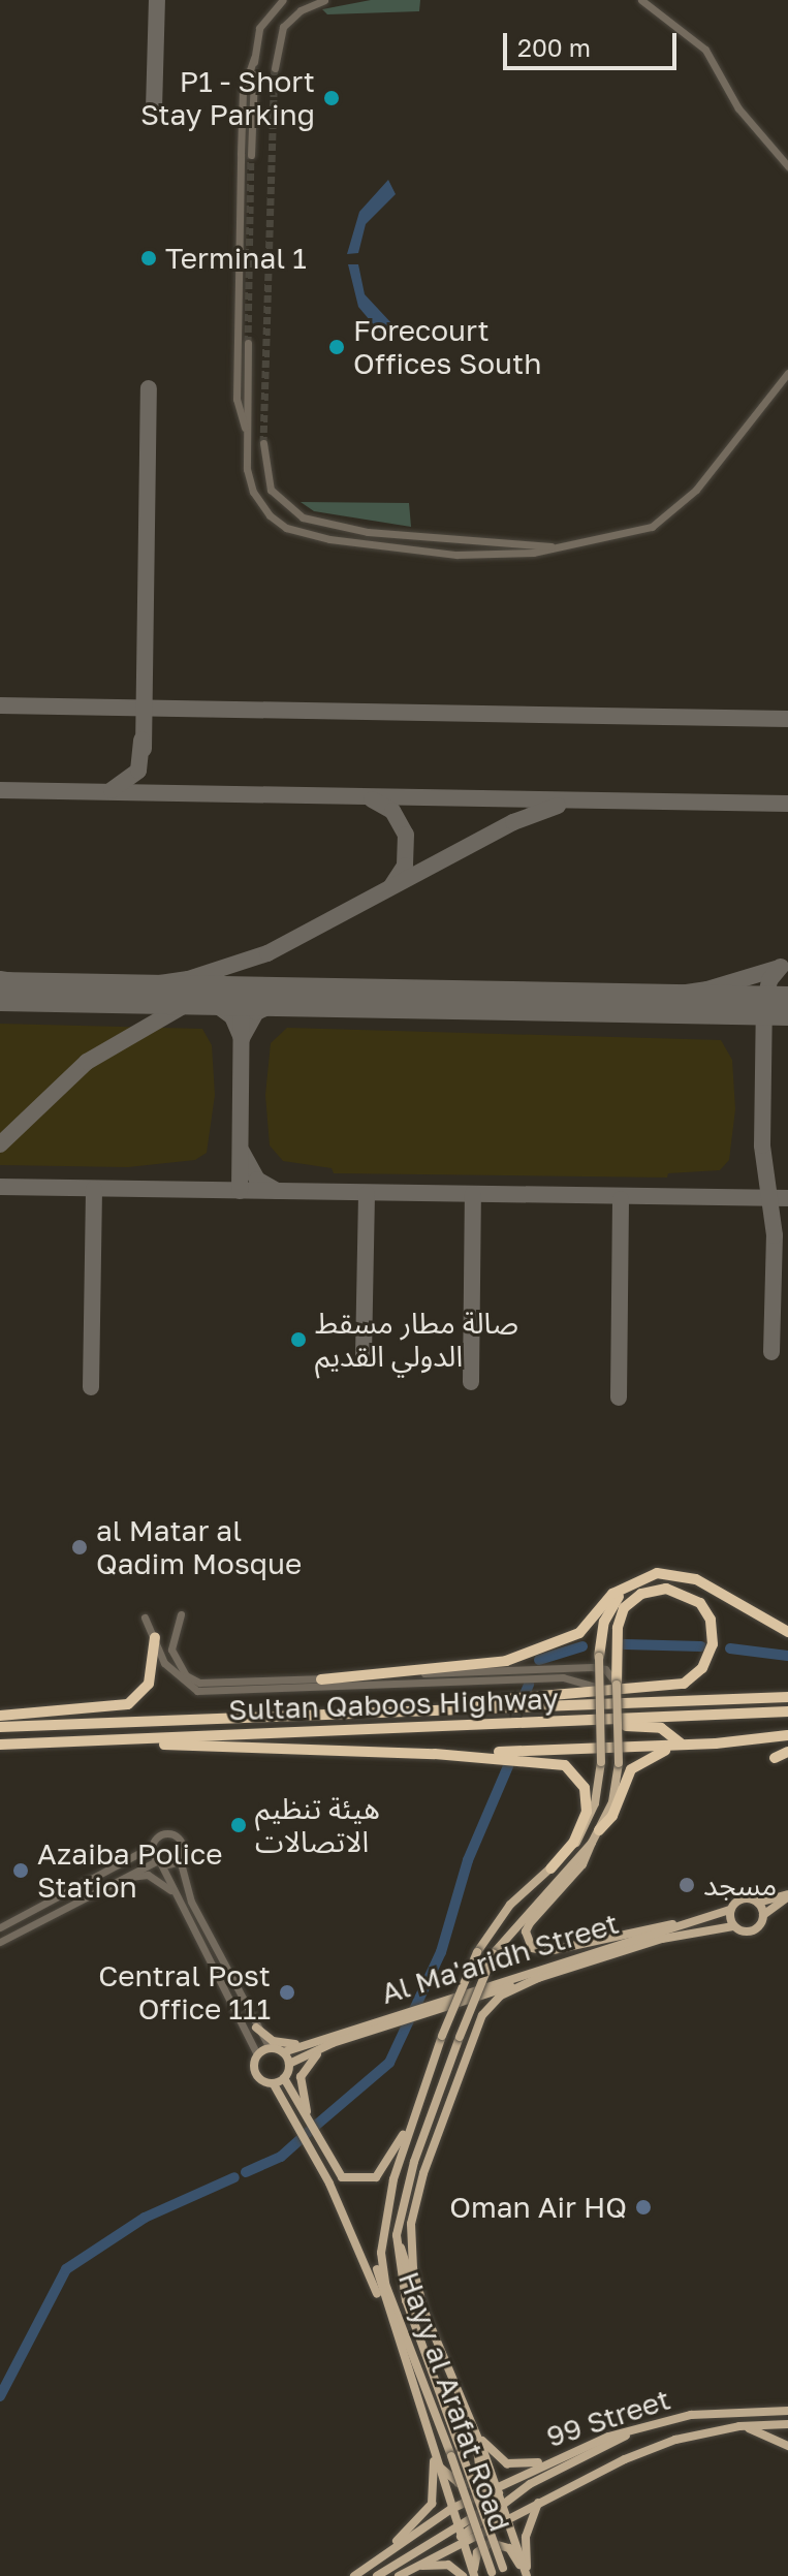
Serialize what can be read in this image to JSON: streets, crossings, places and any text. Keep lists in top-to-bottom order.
{
  "streets": {
    "highway": ["Sultan Qaboos Highway"],
    "main road": ["Al Ma'aridh Street", "Hayy al Arafat Road", "99 Street"]
  },
  "places": [
    "P1 - Short Stay Parking",
    "Terminal 1",
    "Forecourt Offices South",
    "صالة مطار مسقط الدولي القديم",
    "al Matar al Qadim Mosque",
    "هيئة تنظيم الاتصالات",
    "Azaiba Police Station",
    "مسجد",
    "Central Post Office 111",
    "Oman Air HQ"
  ],
  "scale_bar": "200 m"
}
